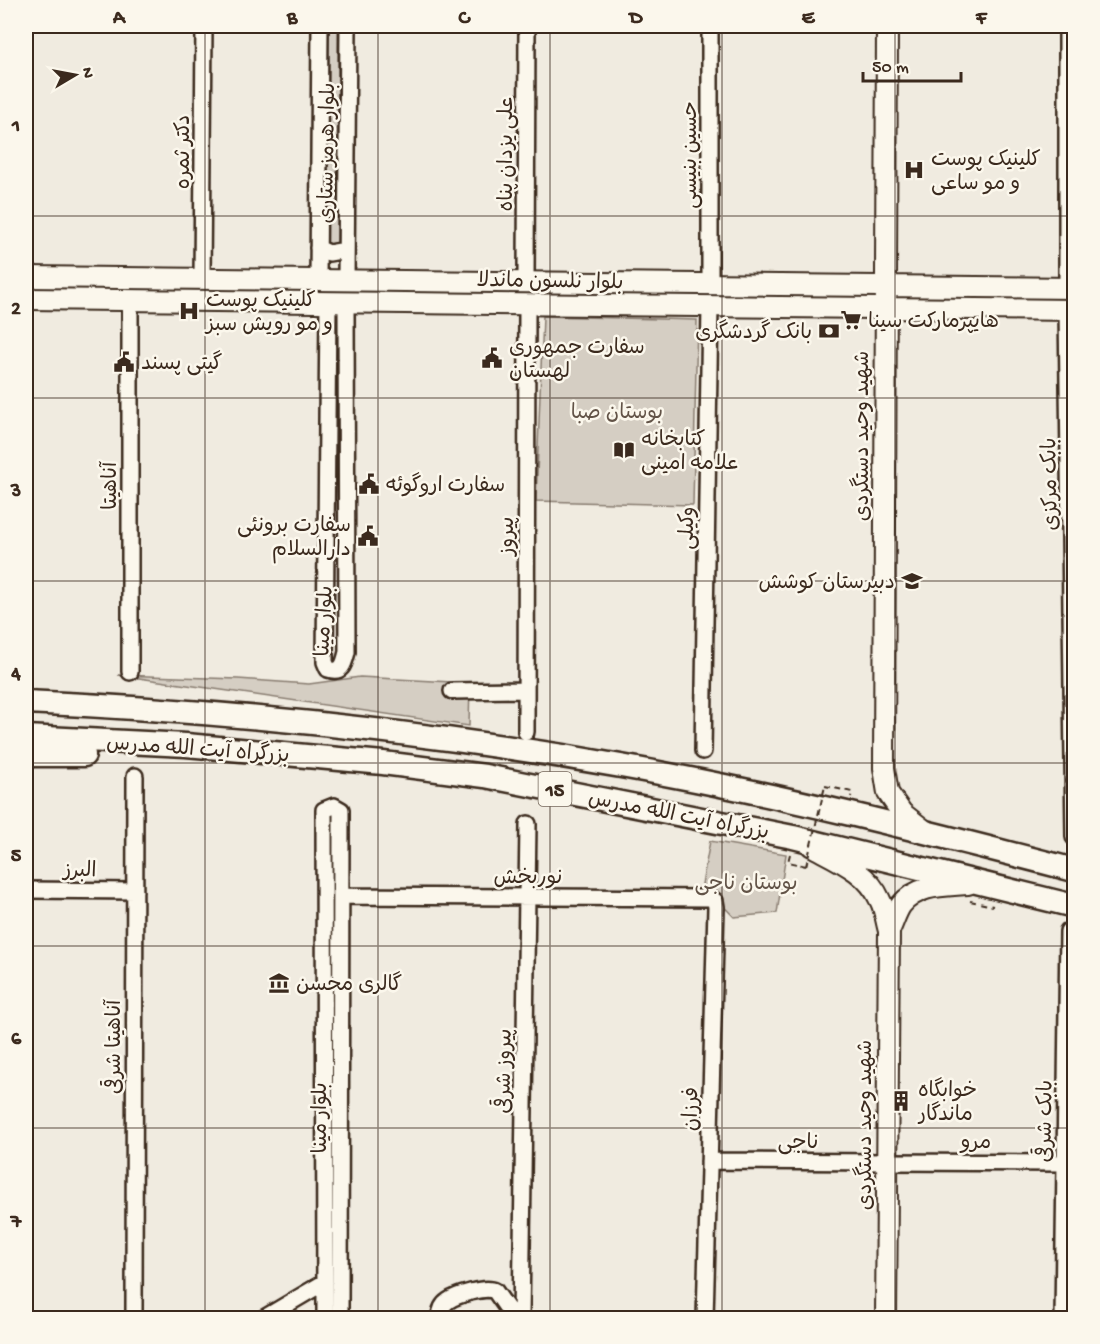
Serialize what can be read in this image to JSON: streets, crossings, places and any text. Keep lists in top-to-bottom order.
{
  "streets": {
    "highway": ["بزرگراه آیت الله مدرس", "15"],
    "main road": ["بلوار نلسون ماندلا", "شهید وحید دستگردی"],
    "street": [
      "دکتر ثمره",
      "بلوار هرمز ستاری",
      "علی یزدان پناه",
      "حسین بنیسی",
      "بابک مرکزی",
      "آناهیتا",
      "وكيلی",
      "پیروز",
      "بلوار مینا",
      "البرز",
      "نوربخش",
      "آناهیتا شرقی",
      "پیروز شرقی",
      "فرزان",
      "بابک شرقی",
      "ناجی",
      "مرو"
    ]
  },
  "crossings": [
    ["دکتر ثمره", "بلوار نلسون ماندلا"],
    ["بلوار هرمز ستاری", "بلوار نلسون ماندلا"],
    ["علی یزدان پناه", "بلوار نلسون ماندلا"],
    ["حسین بنیسی", "بلوار نلسون ماندلا"],
    ["بلوار نلسون ماندلا", "شهید وحید دستگردی"],
    ["بلوار نلسون ماندلا", "بابک مرکزی"],
    ["بلوار نلسون ماندلا", "آناهیتا"],
    ["بلوار نلسون ماندلا", "وكيلی"],
    ["بلوار نلسون ماندلا", "پیروز"],
    ["بلوار نلسون ماندلا", "بلوار مینا"],
    ["شهید وحید دستگردی", "بزرگراه آیت الله مدرس"],
    ["شهید وحید دستگردی", "ناجی"],
    ["شهید وحید دستگردی", "مرو"],
    ["بلوار مینا", "نوربخش"],
    ["البرز", "آناهیتا شرقی"],
    ["نوربخش", "پیروز شرقی"],
    ["نوربخش", "فرزان"],
    ["فرزان", "ناجی"],
    ["بابک شرقی", "مرو"],
    ["ناجی", "مرو"]
  ],
  "parks": ["بوستان صبا", "بوستان ناجی"],
  "places": {
    "hospital": ["کلینیک پوست و مو ساعی", "کلینیک پوست و مو رویش سبز"],
    "supermarket": ["هایپرمارکت سینا"],
    "bank": ["بانک گردشگری"],
    "public building": [
      "سفارت جمهوری لهستان",
      "گیتی پسند",
      "سفارت اروگوئه",
      "سفارت برونئی دارالسلام"
    ],
    "library": ["کتابخانه علامه امینی"],
    "school or university": ["دبیرستان کوشش"],
    "museum": ["گالری محسن"],
    "building": ["خوابگاه ماندگار"]
  },
  "scale_bar": "50 m",
  "north": "right",
  "grid": {
    "columns": [
      "A",
      "B",
      "C",
      "D",
      "E",
      "F"
    ],
    "rows": [
      "1",
      "2",
      "3",
      "4",
      "5",
      "6",
      "7"
    ]
  }
}
